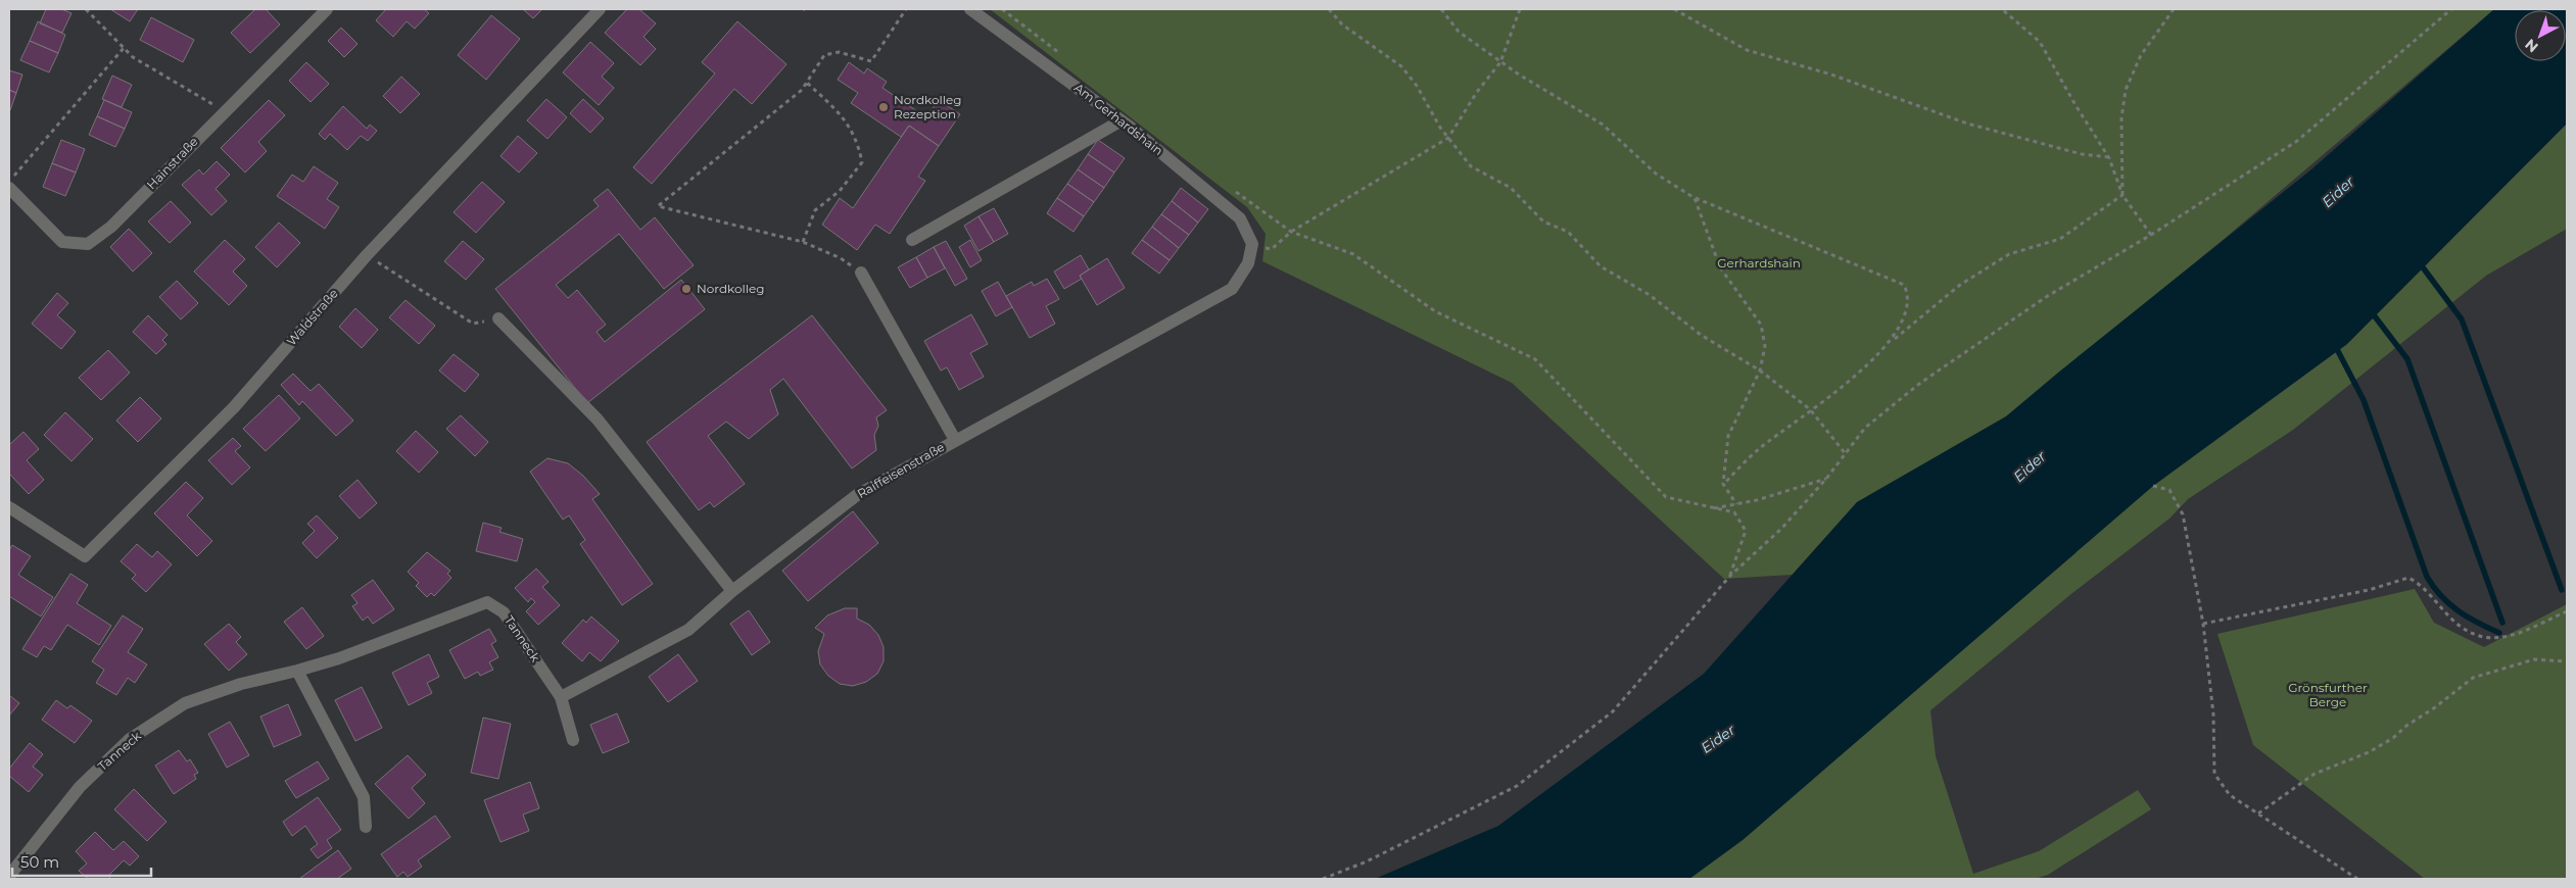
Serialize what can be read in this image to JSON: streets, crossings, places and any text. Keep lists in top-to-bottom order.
{
  "streets": {
    "street": [
      "Am Gerhardshain",
      "Hainstraße",
      "Waldstraße",
      "Raiffeisenstraße",
      "Tanneck"
    ]
  },
  "crossings": [
    ["Am Gerhardshain", "Raiffeisenstraße"]
  ],
  "water": ["Eider"],
  "parks": ["Gerhardshain", "Grönsfurther Berge"],
  "places": ["Nordkolleg Rezeption", "Nordkolleg"],
  "scale_bar": "50 m",
  "north": "bottom left"
}
